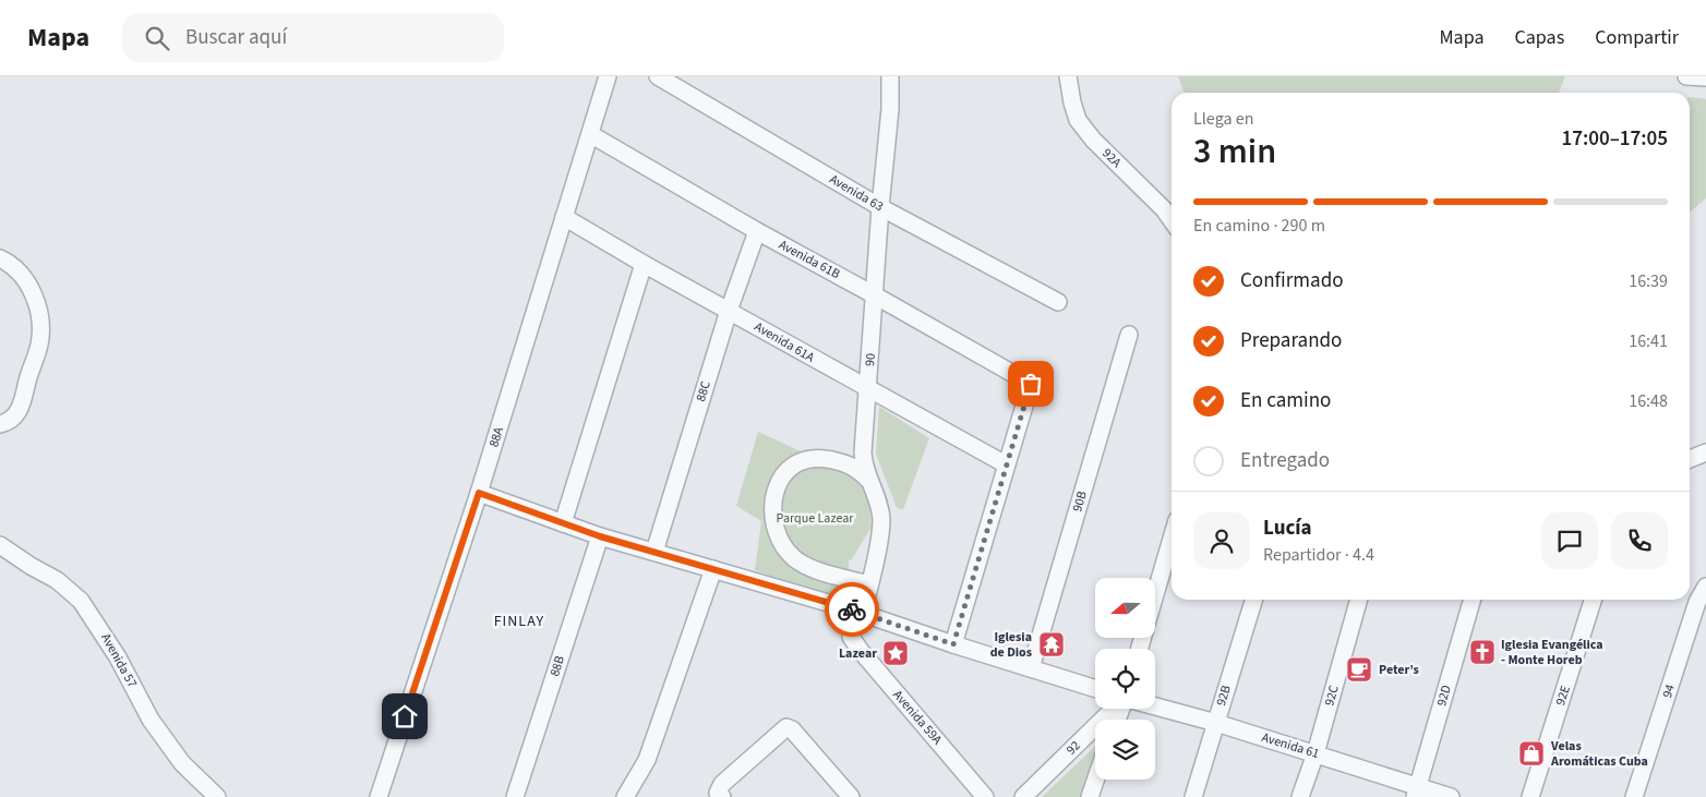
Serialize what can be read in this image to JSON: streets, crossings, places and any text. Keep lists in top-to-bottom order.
{
  "streets": {
    "street": [
      "92A",
      "Avenida 63",
      "Avenida 61B",
      "Avenida 61A",
      "90",
      "88C",
      "88A",
      "90B",
      "Avenida 57",
      "88B",
      "94",
      "92B",
      "92C",
      "92D",
      "92E",
      "Avenida 59A",
      "Avenida 61",
      "92"
    ]
  },
  "crossings": [
    ["Avenida 63", "90"],
    ["Avenida 61B", "Avenida 61A"],
    ["Avenida 61B", "90"],
    ["Avenida 61B", "88C"],
    ["Avenida 61B", "88A"],
    ["Avenida 61A", "90"],
    ["Avenida 61A", "88C"],
    ["Avenida 61A", "88A"],
    ["90", "Avenida 59A"],
    ["92B", "Avenida 61"],
    ["92C", "Avenida 61"],
    ["92D", "Avenida 61"]
  ],
  "districts": ["FINLAY"],
  "parks": ["Parque Lazear"],
  "places": {
    "temple": ["Iglesia de Dios"],
    "church": ["Iglesia Evangélica - Monte Horeb"],
    "place": ["Lazear"],
    "cafe": ["Peter’s"],
    "shop": ["Velas Aromáticas Cuba"]
  },
  "north": "left",
  "page": {
    "header": "Mapa",
    "search": "Buscar aquí",
    "nav": ["Mapa", "Capas", "Compartir"],
    "heading": ["3 min", "Llega en", "17:00–17:05"],
    "panel": ["Lucía", "Repartidor · 4.4"],
    "bar": "En camino · 290 m",
    "list": [
      ["Confirmado", "16:39"],
      ["Preparando", "16:41"],
      ["En camino", "16:48"],
      "Entregado"
    ]
  }
}
